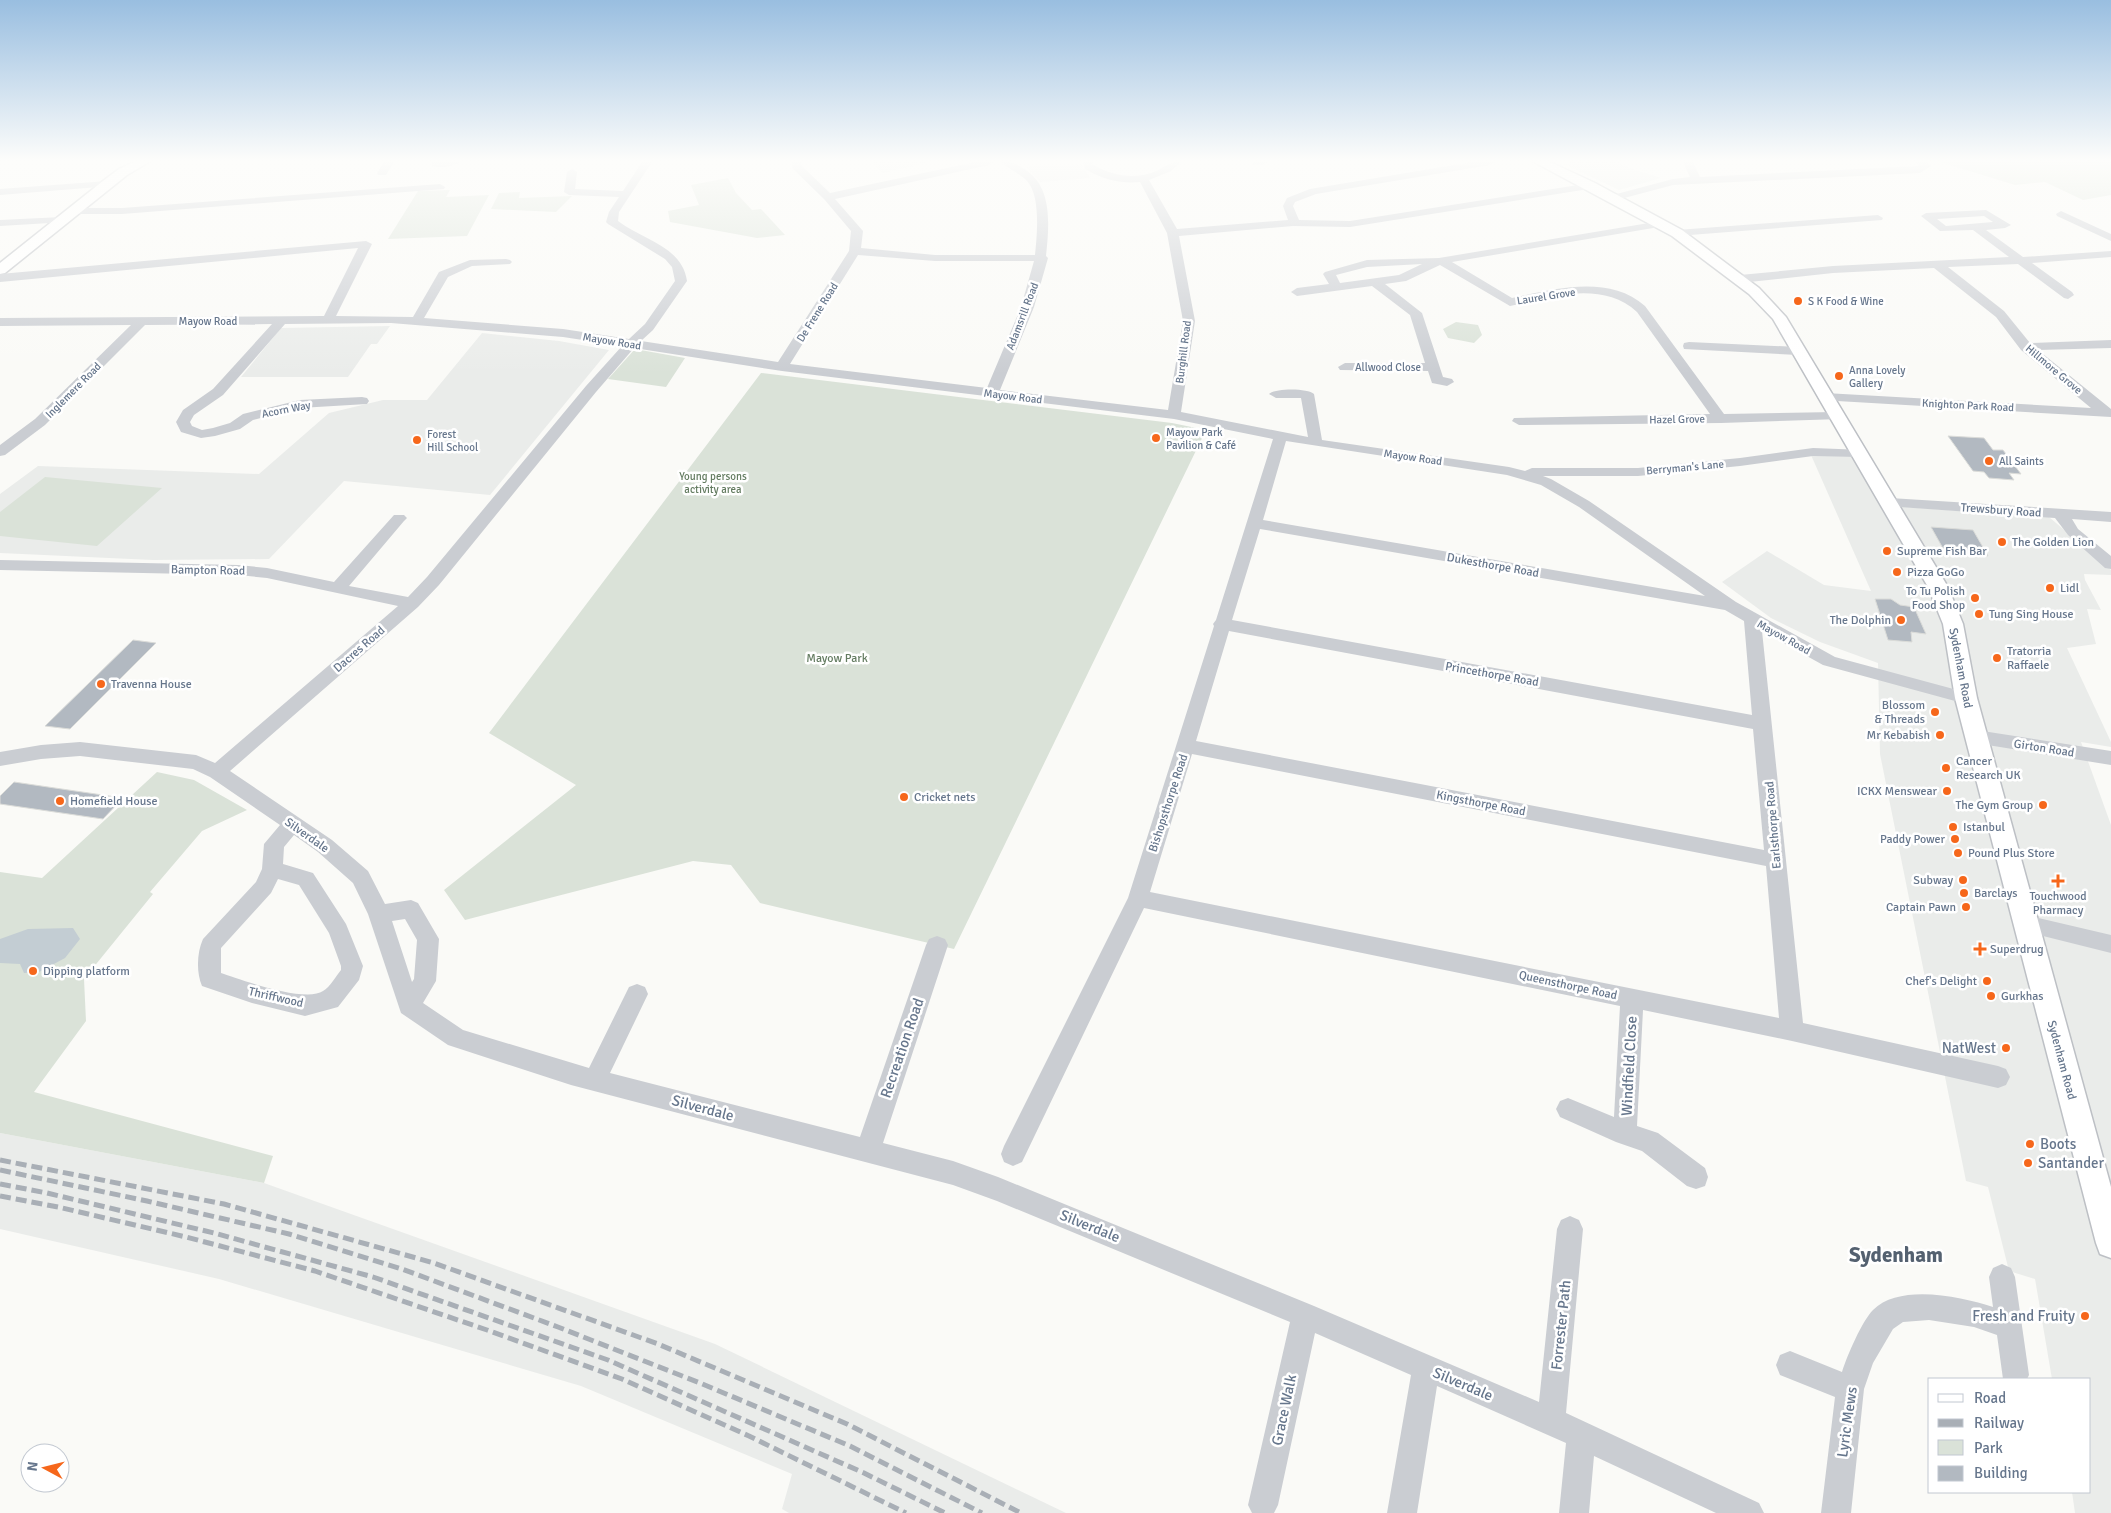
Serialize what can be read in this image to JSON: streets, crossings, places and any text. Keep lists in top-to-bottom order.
{
  "streets": {
    "main road": ["Sydenham Road"],
    "street": [
      "Laurel Grove",
      "De Frene Road",
      "Adamsrill Road",
      "Mayow Road",
      "Burghill Road",
      "Allwood Close",
      "Hillmore Grove",
      "Inglemere Road",
      "Knighton Park Road",
      "Acorn Way",
      "Hazel Grove",
      "Berryman's Lane",
      "Trewsbury Road",
      "Dukesthorpe Road",
      "Bampton Road",
      "Dacres Road",
      "Princethorpe Road",
      "Girton Road",
      "Bishopsthorpe Road",
      "Kingsthorpe Road",
      "Earlsthorpe Road",
      "Silverdale",
      "Queensthorpe Road",
      "Thriffwood",
      "Recreation Road",
      "Windfield Close",
      "Forrester Path",
      "Grace Walk",
      "Lyric Mews"
    ]
  },
  "crossings": [
    ["Laurel Grove", "Hazel Grove"],
    ["De Frene Road", "Mayow Road"],
    ["Adamsrill Road", "Mayow Road"],
    ["Mayow Road", "Burghill Road"],
    ["Mayow Road", "Inglemere Road"],
    ["Mayow Road", "Acorn Way"],
    ["Mayow Road", "Berryman's Lane"],
    ["Mayow Road", "Dukesthorpe Road"],
    ["Mayow Road", "Dacres Road"],
    ["Mayow Road", "Sydenham Road"],
    ["Mayow Road", "Bishopsthorpe Road"],
    ["Mayow Road", "Earlsthorpe Road"],
    ["Hillmore Grove", "Knighton Park Road"],
    ["Knighton Park Road", "Sydenham Road"],
    ["Hazel Grove", "Sydenham Road"],
    ["Berryman's Lane", "Sydenham Road"],
    ["Trewsbury Road", "Sydenham Road"],
    ["Dukesthorpe Road", "Bishopsthorpe Road"],
    ["Bampton Road", "Dacres Road"],
    ["Dacres Road", "Silverdale"],
    ["Sydenham Road", "Girton Road"],
    ["Princethorpe Road", "Bishopsthorpe Road"],
    ["Princethorpe Road", "Earlsthorpe Road"],
    ["Bishopsthorpe Road", "Kingsthorpe Road"],
    ["Bishopsthorpe Road", "Queensthorpe Road"],
    ["Kingsthorpe Road", "Earlsthorpe Road"],
    ["Earlsthorpe Road", "Queensthorpe Road"],
    ["Silverdale", "Thriffwood"],
    ["Silverdale", "Recreation Road"],
    ["Silverdale", "Forrester Path"],
    ["Silverdale", "Grace Walk"],
    ["Queensthorpe Road", "Windfield Close"]
  ],
  "districts": ["Sydenham"],
  "parks": ["Young persons activity area", "Mayow Park"],
  "places": {
    "other": [
      "S K Food & Wine",
      "Anna Lovely Gallery",
      "Mayow Park Pavilion & Café",
      "Forest Hill School",
      "All Saints",
      "The Golden Lion",
      "Supreme Fish Bar",
      "Pizza GoGo",
      "Lidl",
      "To Tu Polish Food Shop",
      "Tung Sing House",
      "The Dolphin",
      "Tratorria Raffaele",
      "Travenna House",
      "Blossom & Threads",
      "Mr Kebabish",
      "Cancer Research UK",
      "ICKX Menswear",
      "Cricket nets",
      "Homefield House",
      "The Gym Group",
      "Istanbul",
      "Paddy Power",
      "Pound Plus Store",
      "Subway",
      "Barclays",
      "Captain Pawn",
      "Dipping platform",
      "Chef's Delight",
      "Gurkhas",
      "NatWest",
      "Boots",
      "Santander",
      "Fresh and Fruity"
    ],
    "health": ["Touchwood Pharmacy", "Superdrug"]
  },
  "legend": [
    "Road",
    "Railway",
    "Park",
    "Building"
  ],
  "north": "left"
}
